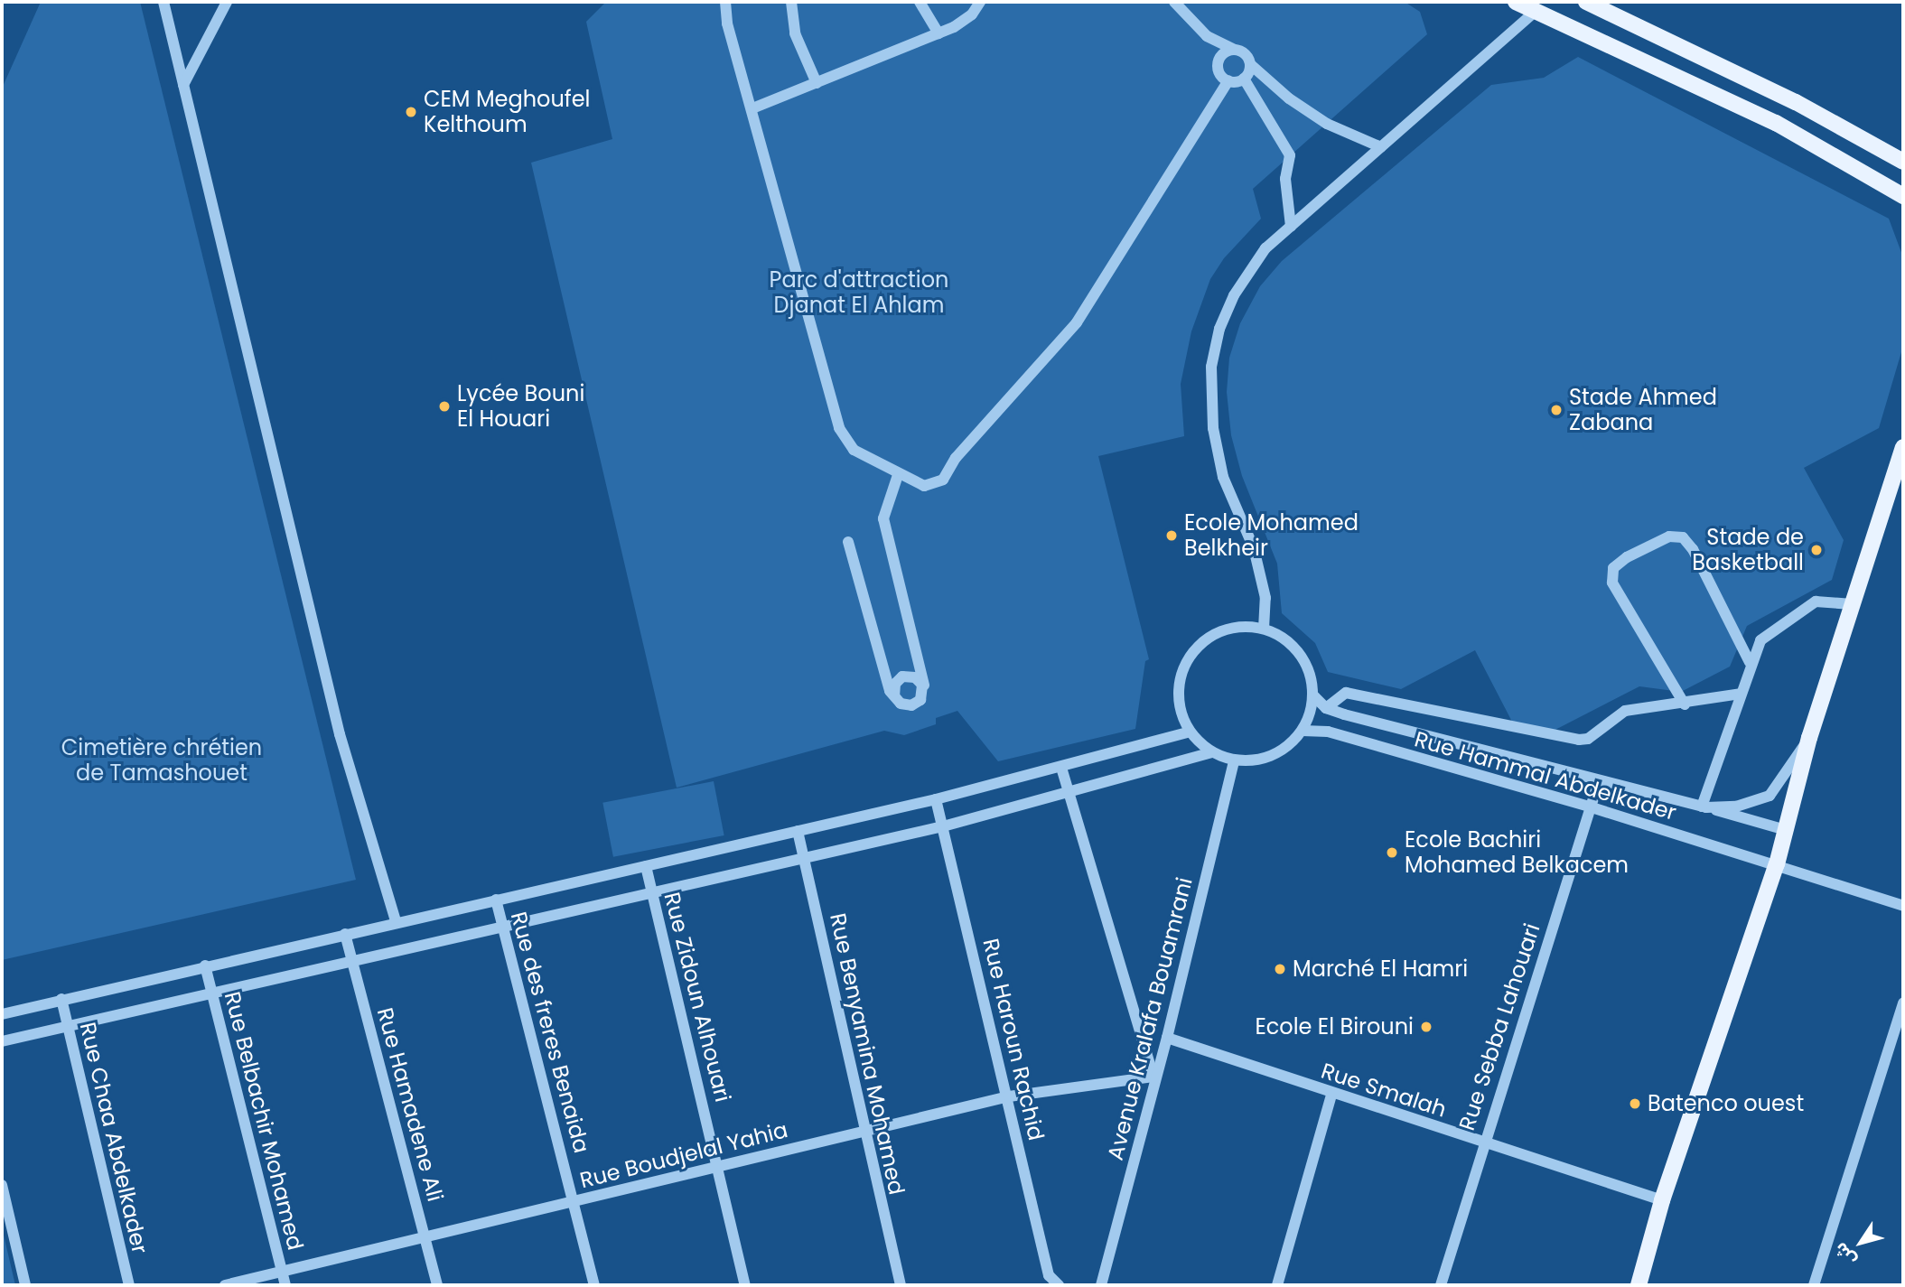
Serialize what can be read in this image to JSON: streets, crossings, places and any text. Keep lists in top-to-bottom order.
{
  "streets": {
    "street": [
      "Rue Hammal Abdelkader",
      "Rue Zidoun Alhouari",
      "Avenue Kralafa Bouamrani",
      "Rue Sebba Lahouari",
      "Rue des freres Benaida",
      "Rue Haroun Rachid",
      "Rue Benyamina Mohamed",
      "Rue Smalah",
      "Rue Hamadene Ali",
      "Rue Belbachir Mohamed",
      "Rue Chaa Abdelkader",
      "Rue Boudjelal Yahia"
    ]
  },
  "crossings": [
    ["Rue Hammal Abdelkader", "Avenue Kralafa Bouamrani"],
    ["Rue Hammal Abdelkader", "Rue Sebba Lahouari"],
    ["Rue Zidoun Alhouari", "Rue Boudjelal Yahia"],
    ["Avenue Kralafa Bouamrani", "Rue Smalah"],
    ["Avenue Kralafa Bouamrani", "Rue Boudjelal Yahia"],
    ["Rue Sebba Lahouari", "Rue Smalah"],
    ["Rue des freres Benaida", "Rue Boudjelal Yahia"],
    ["Rue Haroun Rachid", "Rue Boudjelal Yahia"],
    ["Rue Benyamina Mohamed", "Rue Boudjelal Yahia"],
    ["Rue Hamadene Ali", "Rue Boudjelal Yahia"],
    ["Rue Belbachir Mohamed", "Rue Boudjelal Yahia"]
  ],
  "parks": ["Parc d'attraction Djanat El Ahlam", "Cimetière chrétien de Tamashouet"],
  "places": [
    "CEM Meghoufel Kelthoum",
    "Lycée Bouni El Houari",
    "Stade Ahmed Zabana",
    "Ecole Mohamed Belkheir",
    "Stade de Basketball",
    "Ecole Bachiri Mohamed Belkacem",
    "Marché El Hamri",
    "Ecole El Birouni",
    "Batenco ouest"
  ],
  "north": "bottom left"
}
